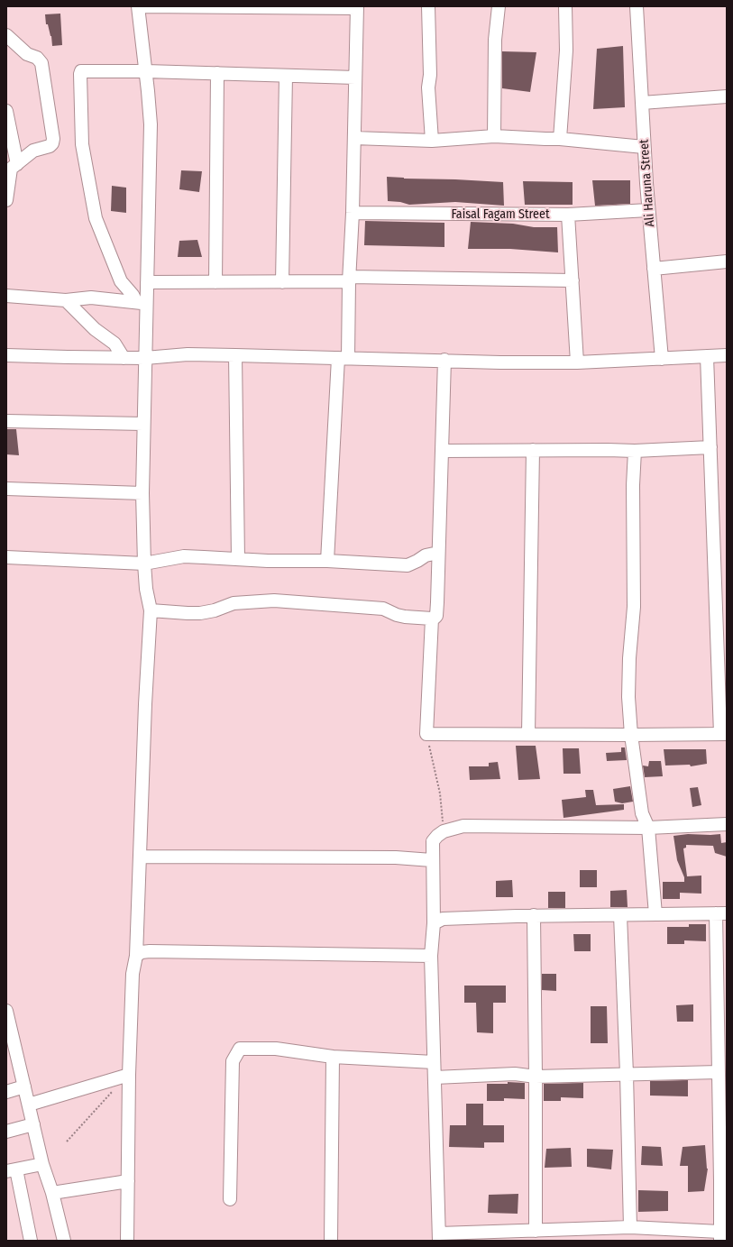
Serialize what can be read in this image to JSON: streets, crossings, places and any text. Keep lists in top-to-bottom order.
{
  "streets": {
    "street": ["Ali Haruna Street", "Faisal Fagam Street"]
  },
  "crossings": [
    ["Ali Haruna Street", "Faisal Fagam Street"]
  ]
}
